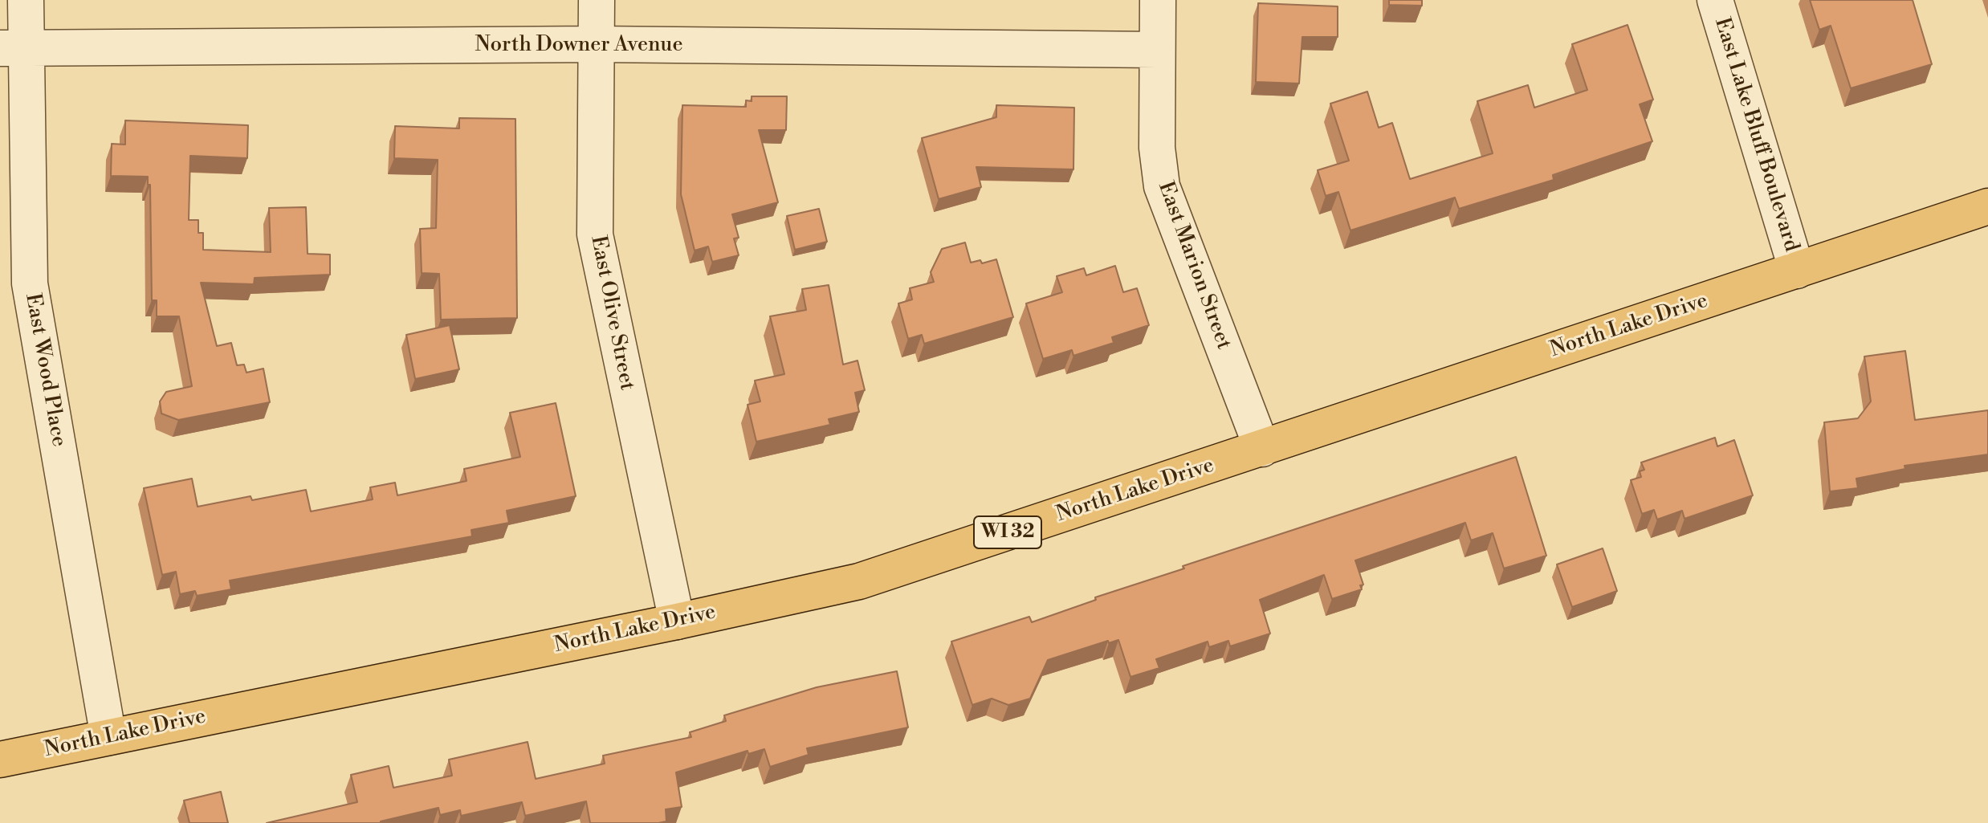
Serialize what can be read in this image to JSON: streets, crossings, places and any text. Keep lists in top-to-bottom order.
{
  "streets": {
    "main road": ["North Lake Drive", "WI 32"],
    "street": [
      "North Downer Avenue",
      "East Lake Bluff Boulevard",
      "East Marion Street",
      "East Olive Street",
      "East Wood Place"
    ]
  },
  "crossings": [
    ["North Downer Avenue", "East Marion Street"],
    ["North Downer Avenue", "East Olive Street"],
    ["North Downer Avenue", "East Wood Place"],
    ["East Lake Bluff Boulevard", "North Lake Drive"],
    ["East Marion Street", "North Lake Drive"],
    ["East Olive Street", "North Lake Drive"],
    ["North Lake Drive", "East Wood Place"]
  ]
}
